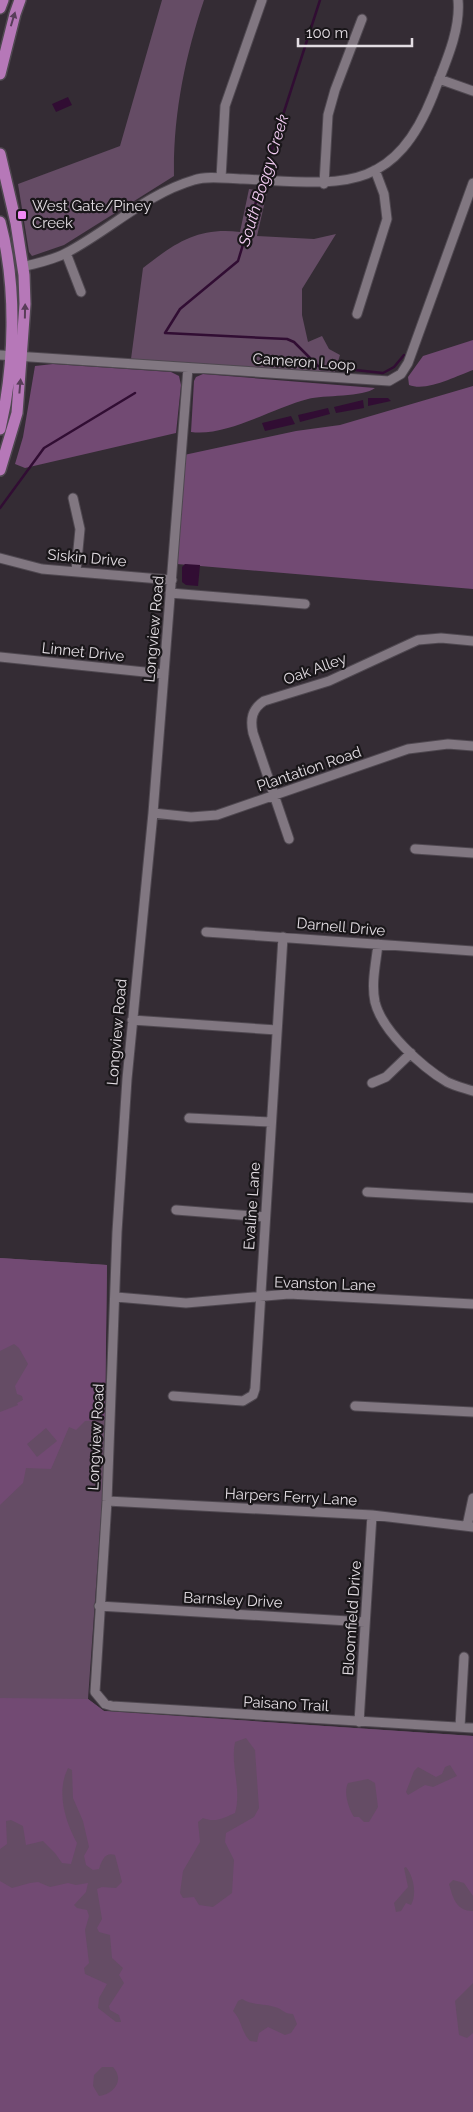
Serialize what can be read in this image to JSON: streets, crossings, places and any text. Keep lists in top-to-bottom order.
{
  "streets": {
    "street": [
      "Cameron Loop",
      "Siskin Drive",
      "Longview Road",
      "Linnet Drive",
      "Oak Alley",
      "Plantation Road",
      "Darnell Drive",
      "Evaline Lane",
      "Evanston Lane",
      "Harpers Ferry Lane",
      "Barnsley Drive",
      "Bloomfield Drive",
      "Paisano Trail"
    ]
  },
  "crossings": [
    ["Cameron Loop", "Longview Road"],
    ["Siskin Drive", "Longview Road"],
    ["Longview Road", "Linnet Drive"],
    ["Longview Road", "Plantation Road"],
    ["Longview Road", "Evanston Lane"],
    ["Longview Road", "Harpers Ferry Lane"],
    ["Longview Road", "Barnsley Drive"],
    ["Longview Road", "Paisano Trail"],
    ["Oak Alley", "Plantation Road"],
    ["Darnell Drive", "Evaline Lane"],
    ["Evaline Lane", "Evanston Lane"],
    ["Harpers Ferry Lane", "Bloomfield Drive"],
    ["Barnsley Drive", "Bloomfield Drive"],
    ["Bloomfield Drive", "Paisano Trail"]
  ],
  "water": ["South Boggy Creek"],
  "places": {
    "transit": ["West Gate/Piney Creek"]
  },
  "scale_bar": "100 m"
}
